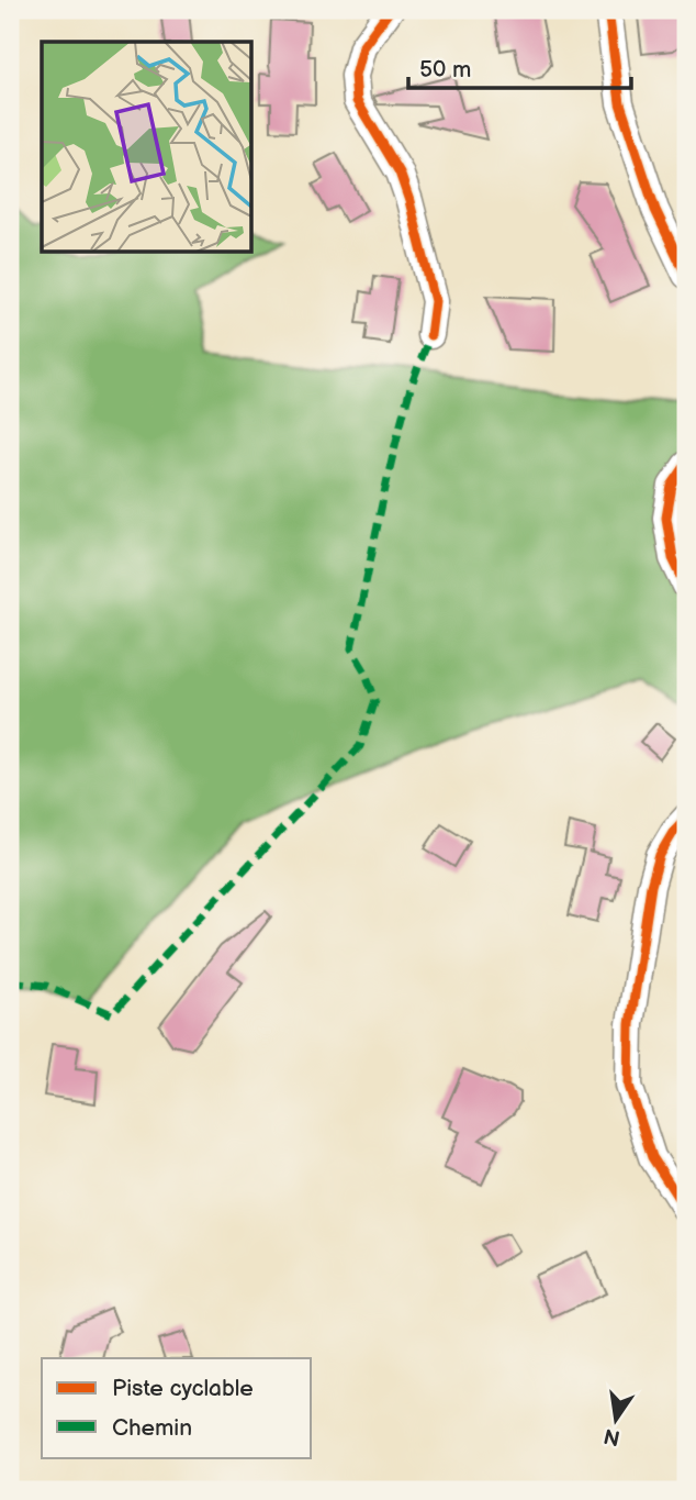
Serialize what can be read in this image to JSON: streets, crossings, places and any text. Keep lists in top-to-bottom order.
{
  "legend": ["Piste cyclable", "Chemin"],
  "scale_bar": "50 m",
  "north": "bottom"
}
